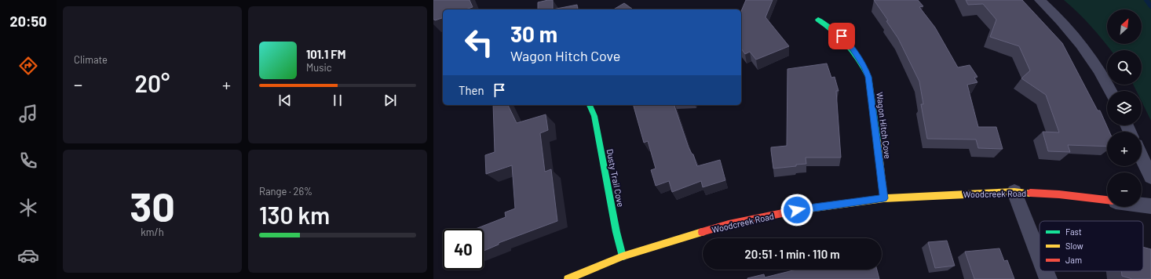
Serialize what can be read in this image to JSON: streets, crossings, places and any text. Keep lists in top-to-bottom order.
{
  "streets": {
    "street": ["Wagon Hitch Cove", "Dusty Trail Cove", "Woodcreek Road"]
  },
  "crossings": [
    ["Wagon Hitch Cove", "Woodcreek Road"],
    ["Dusty Trail Cove", "Woodcreek Road"]
  ],
  "legend": ["Fast", "Slow", "Jam"],
  "north": "top right",
  "page": {
    "tabs": "20:50",
    "tile": [
      "Climate",
      ["30", "km/h"],
      ["Range · 26%", "130 km"]
    ],
    "map_buttons": ["+", "−"],
    "turn": ["30 m", "Wagon Hitch Cove"],
    "song": ["101.1 FM", "Music"],
    "heat": ["−", "20°", "+"],
    "then": "Then",
    "limit": "40",
    "trip": "20:51 · 1 min · 110 m"
  }
}
